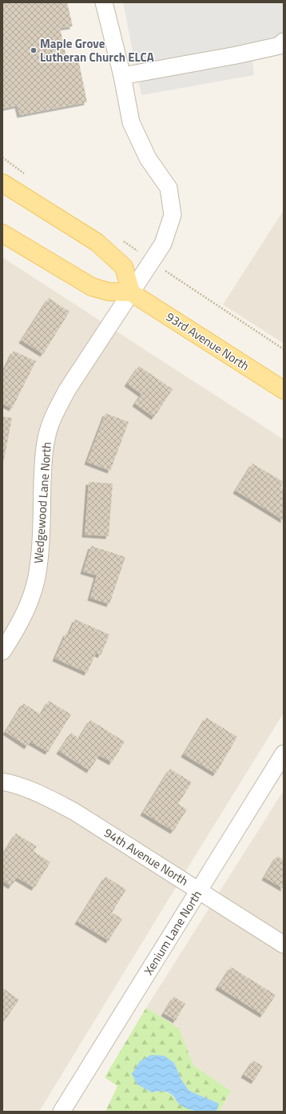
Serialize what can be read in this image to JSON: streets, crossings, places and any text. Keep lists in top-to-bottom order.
{
  "streets": {
    "main road": ["93rd Avenue North"],
    "street": ["Wedgewood Lane North", "94th Avenue North", "Xenium Lane North"]
  },
  "crossings": [
    ["93rd Avenue North", "Wedgewood Lane North"],
    ["94th Avenue North", "Xenium Lane North"]
  ],
  "places": ["Maple Grove Lutheran Church ELCA"]
}
